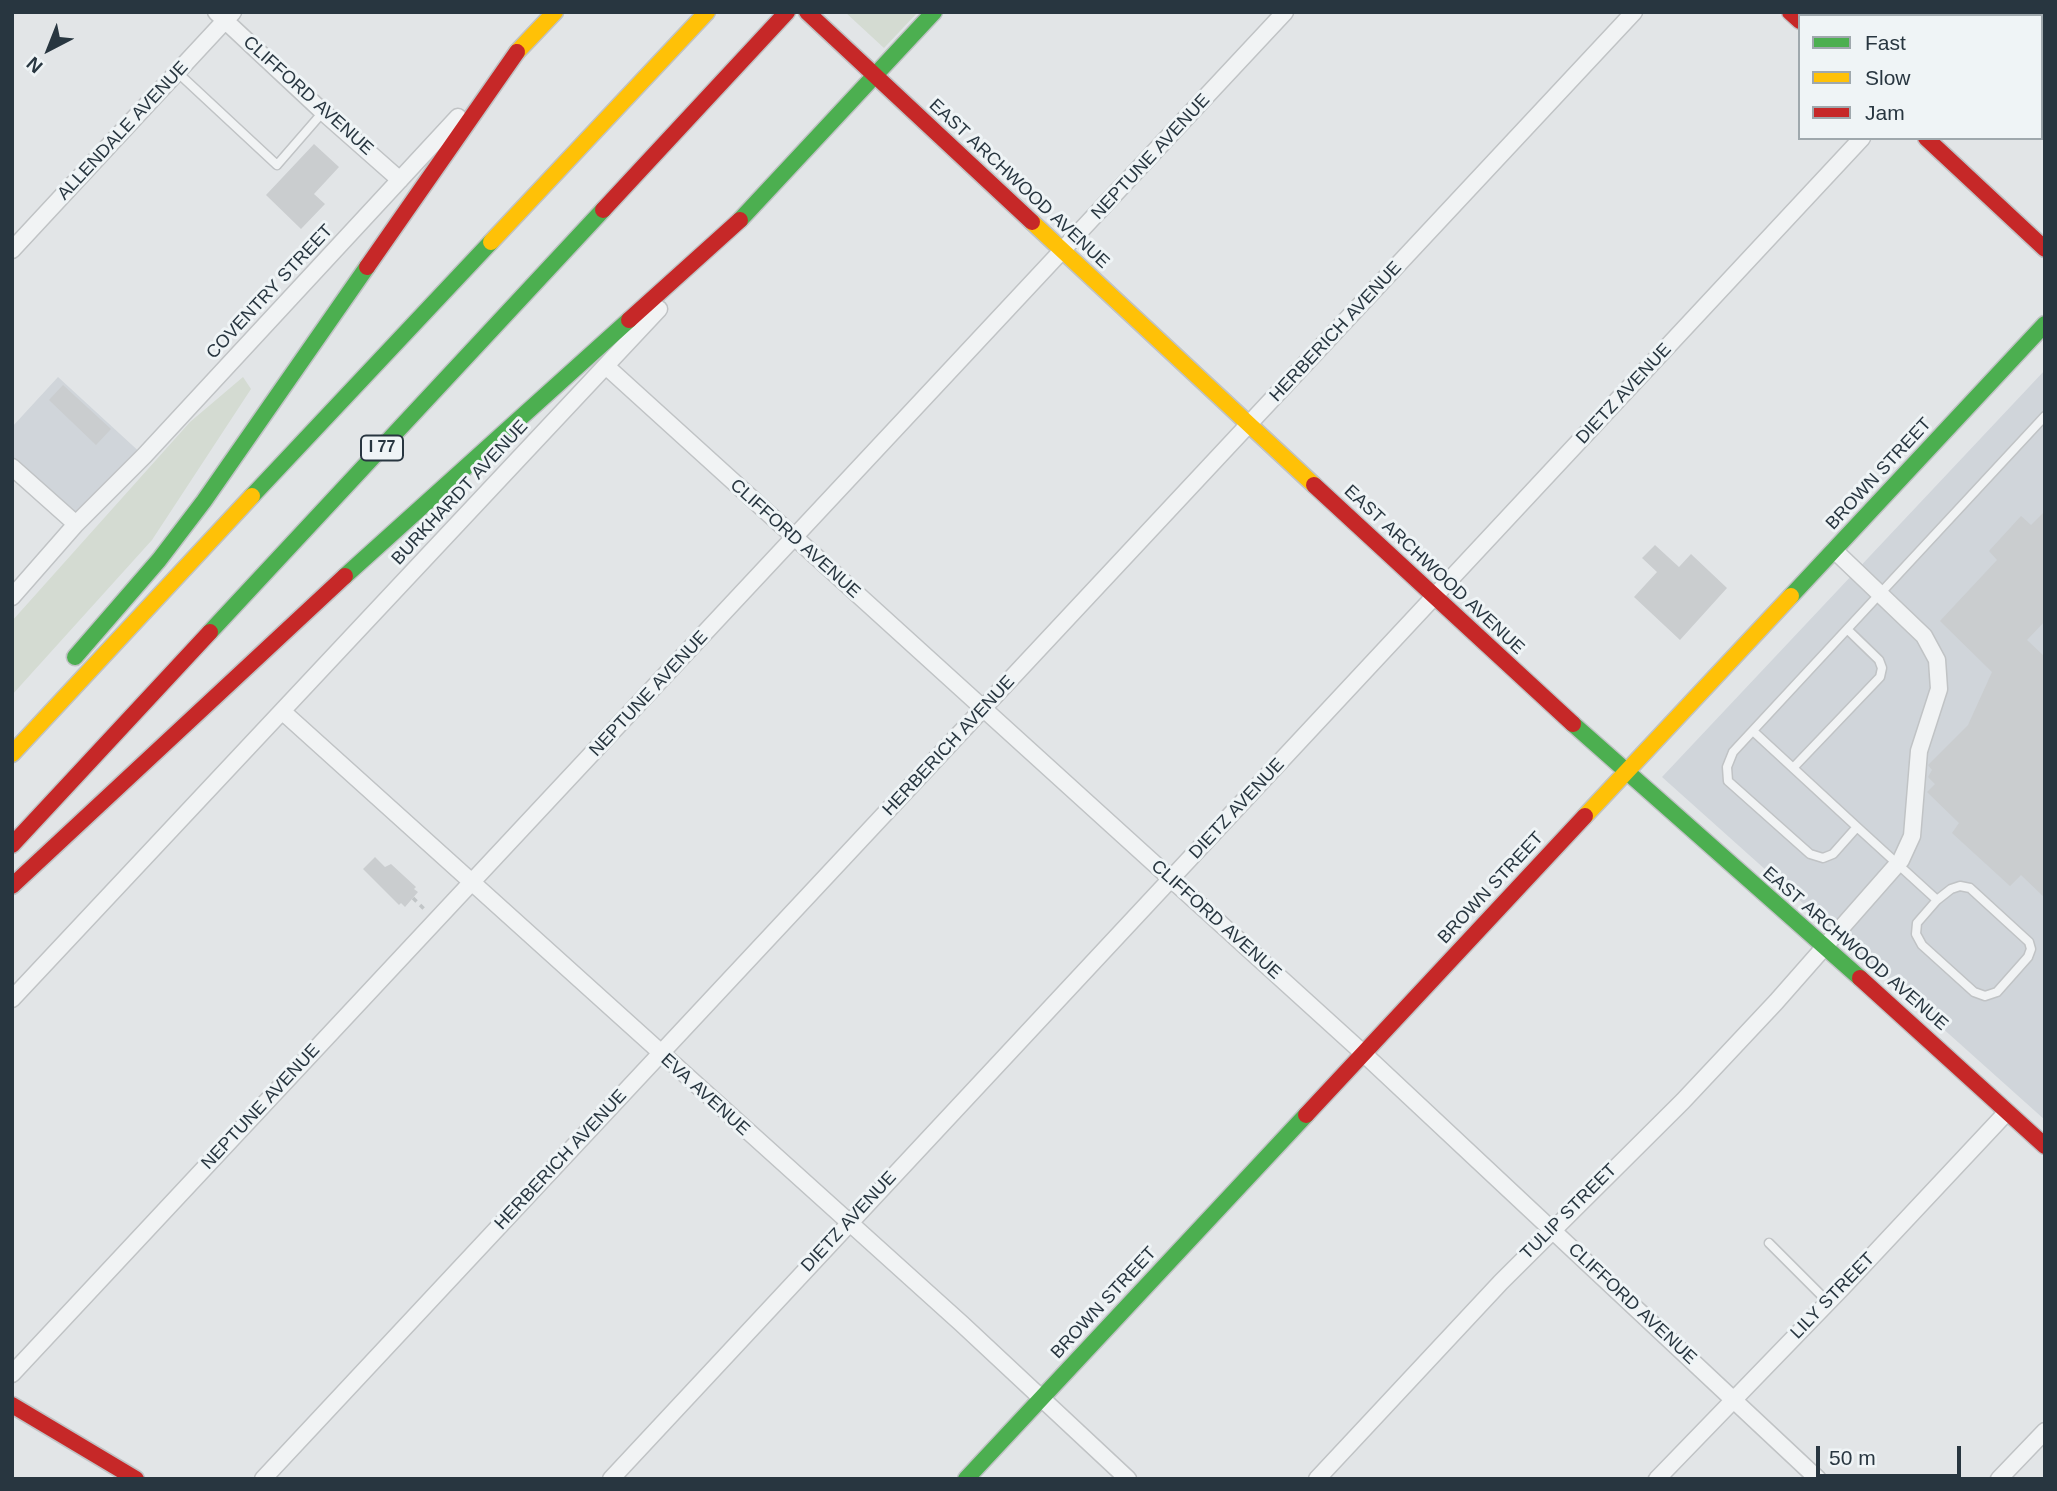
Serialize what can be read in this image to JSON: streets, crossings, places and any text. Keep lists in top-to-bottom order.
{
  "streets": {
    "main road": [
      "EAST ARCHWOOD AVENUE",
      "COVENTRY STREET",
      "I 77",
      "BROWN STREET",
      "BURKHARDT AVENUE"
    ],
    "street": [
      "CLIFFORD AVENUE",
      "ALLENDALE AVENUE",
      "NEPTUNE AVENUE",
      "HERBERICH AVENUE",
      "DIETZ AVENUE",
      "EVA AVENUE",
      "TULIP STREET",
      "LILY STREET"
    ]
  },
  "crossings": [
    ["CLIFFORD AVENUE", "ALLENDALE AVENUE"],
    ["CLIFFORD AVENUE", "NEPTUNE AVENUE"],
    ["CLIFFORD AVENUE", "COVENTRY STREET"],
    ["CLIFFORD AVENUE", "HERBERICH AVENUE"],
    ["CLIFFORD AVENUE", "DIETZ AVENUE"],
    ["CLIFFORD AVENUE", "BROWN STREET"],
    ["CLIFFORD AVENUE", "BURKHARDT AVENUE"],
    ["CLIFFORD AVENUE", "TULIP STREET"],
    ["CLIFFORD AVENUE", "LILY STREET"],
    ["NEPTUNE AVENUE", "EAST ARCHWOOD AVENUE"],
    ["NEPTUNE AVENUE", "EVA AVENUE"],
    ["EAST ARCHWOOD AVENUE", "HERBERICH AVENUE"],
    ["EAST ARCHWOOD AVENUE", "DIETZ AVENUE"],
    ["EAST ARCHWOOD AVENUE", "BROWN STREET"],
    ["EAST ARCHWOOD AVENUE", "BURKHARDT AVENUE"],
    ["EAST ARCHWOOD AVENUE", "TULIP STREET"],
    ["EAST ARCHWOOD AVENUE", "LILY STREET"],
    ["HERBERICH AVENUE", "EVA AVENUE"],
    ["DIETZ AVENUE", "EVA AVENUE"],
    ["BROWN STREET", "EVA AVENUE"],
    ["BROWN STREET", "TULIP STREET"],
    ["BURKHARDT AVENUE", "EVA AVENUE"]
  ],
  "legend": ["Fast", "Slow", "Jam"],
  "scale_bar": "50 m",
  "north": "bottom left"
}
